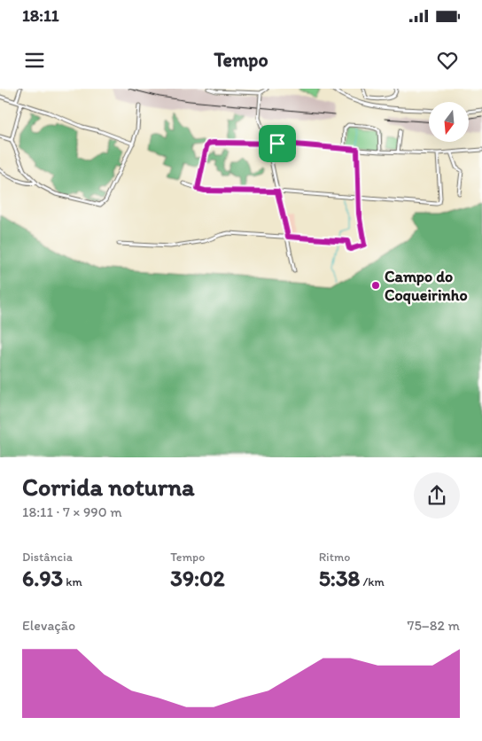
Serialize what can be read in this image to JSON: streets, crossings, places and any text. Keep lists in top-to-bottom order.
{
  "places": ["Campo do Coqueirinho"],
  "north": "bottom",
  "page": {
    "status": "18:11",
    "header": "Tempo",
    "heading": ["Corrida noturna", "18:11 · 7 × 990 m"],
    "stats": [
      ["Distância", "6.93 km"],
      ["Tempo", "39:02"],
      ["Ritmo", "5:38 /km"]
    ],
    "chart": ["Elevação", "75–82 m"]
  }
}
